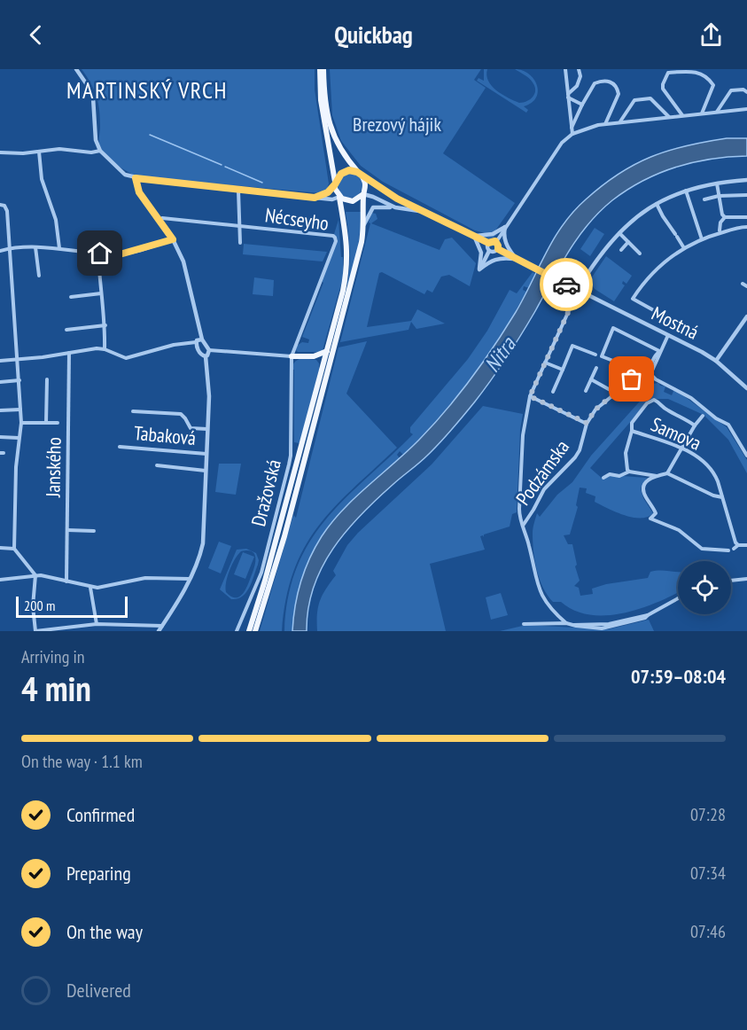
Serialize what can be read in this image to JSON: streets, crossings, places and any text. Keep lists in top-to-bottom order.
{
  "streets": {
    "street": [
      "Nécseyho",
      "Mostná",
      "Samova",
      "Tabaková",
      "Janského",
      "Podzámska",
      "Dražovská"
    ]
  },
  "crossings": [
    ["Nécseyho", "Dražovská"],
    ["Mostná", "Podzámska"]
  ],
  "districts": ["MARTINSKÝ VRCH"],
  "water": ["Nitra"],
  "parks": ["Brezový hájik"],
  "scale_bar": "200 m",
  "page": {
    "header": "Quickbag",
    "scale": "200 m",
    "heading": ["4 min", "Arriving in", "07:59–08:04"],
    "bar": "On the way · 1.1 km",
    "list": [
      ["Confirmed", "07:28"],
      ["Preparing", "07:34"],
      ["On the way", "07:46"],
      "Delivered"
    ]
  }
}
